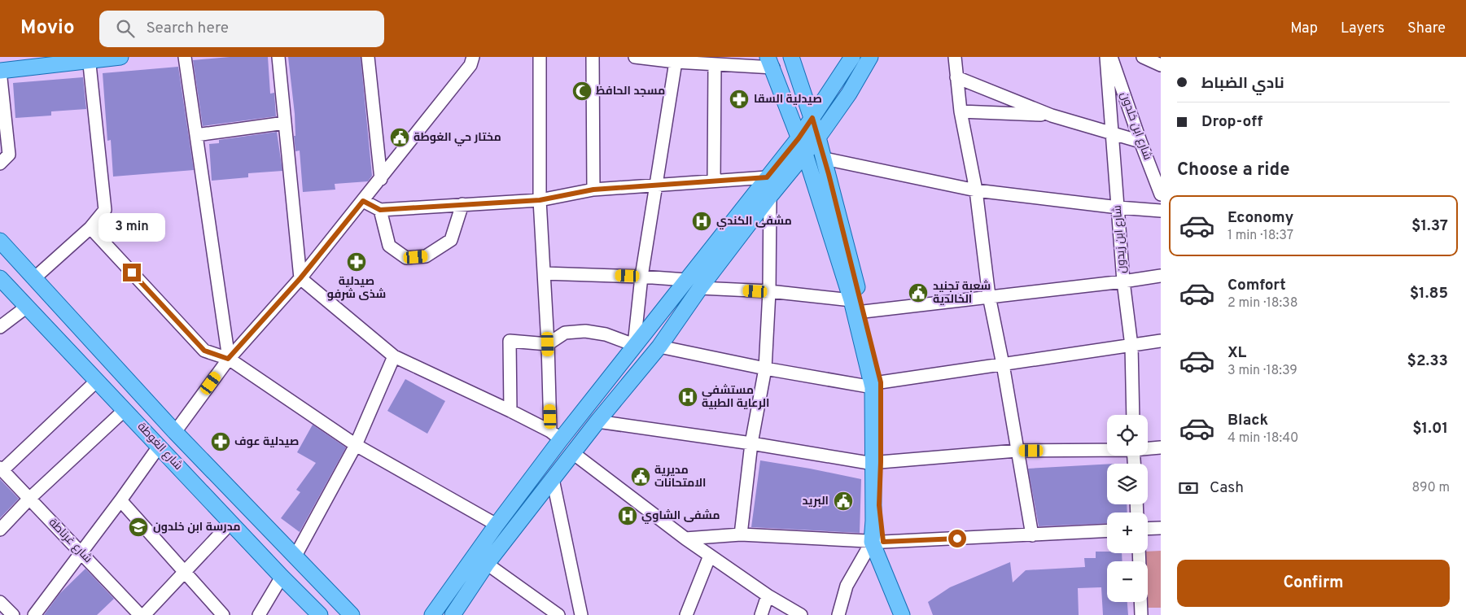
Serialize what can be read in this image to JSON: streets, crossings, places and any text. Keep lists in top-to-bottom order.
{
  "streets": {
    "main road": ["شارع الغوطة"],
    "street": ["شارع ابن خلدون", "شارع ابن زيدون", "شارع غرناطة"]
  },
  "places": {
    "mosque": ["مسجد الحافظ"],
    "pharmacy": ["صيدلية السقا", "صيدلية شذى شرفو", "صيدلية عوف"],
    "public building": [
      "مختار حي الغوطة",
      "شعبة تجنيد الخالدية",
      "مديرية الامتحانات",
      "البريد"
    ],
    "hospital": ["مشفى الكندي", "مستشفى الرعاية الطبية", "مشفى الشاوي"],
    "school or university": ["مدرسة ابن خلدون"]
  },
  "page": {
    "header": "Movio",
    "search": "Search here",
    "nav": ["Map", "Layers", "Share"],
    "banner": ["نادي الضباط", "Drop-off"],
    "heading": "Choose a ride",
    "list": [
      {
        "name": "Economy",
        "note": "1 min · 18:37",
        "value": "$1.37"
      },
      {
        "name": "Comfort",
        "note": "2 min · 18:38",
        "value": "$1.85"
      },
      {
        "name": "XL",
        "note": "3 min · 18:39",
        "value": "$2.33"
      },
      {
        "name": "Black",
        "note": "4 min · 18:40",
        "value": "$1.01"
      }
    ],
    "bubble": "3 min",
    "map_buttons": ["+", "−"],
    "pay": ["Cash", "890 m"],
    "buttons": "Confirm"
  }
}
